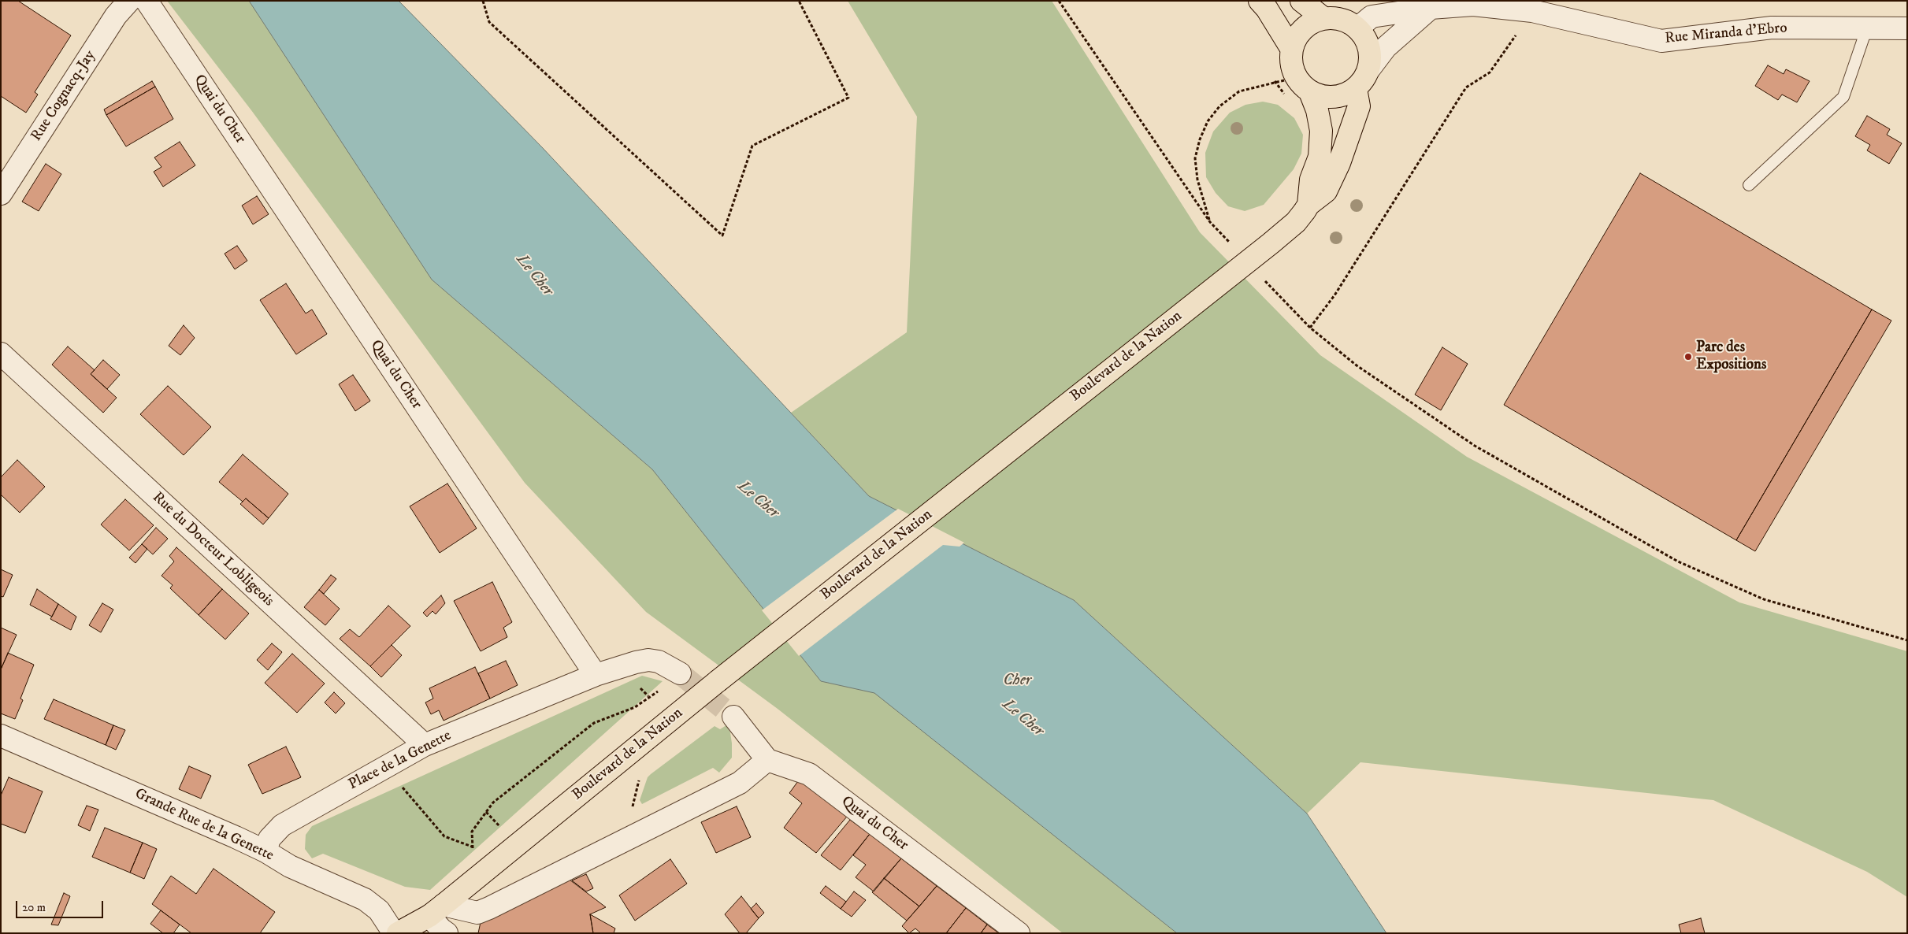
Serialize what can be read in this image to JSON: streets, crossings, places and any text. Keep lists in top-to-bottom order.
{
  "streets": {
    "main road": ["Boulevard de la Nation"],
    "street": [
      "Rue Miranda d'Ebro",
      "Rue Cognacq-Jay",
      "Quai du Cher",
      "Rue du Docteur Lobligeois",
      "Place de la Genette",
      "Grande Rue de la Genette"
    ]
  },
  "crossings": [
    ["Rue Miranda d'Ebro", "Boulevard de la Nation"],
    ["Quai du Cher", "Place de la Genette"],
    ["Rue du Docteur Lobligeois", "Place de la Genette"],
    ["Place de la Genette", "Grande Rue de la Genette"]
  ],
  "water": ["Le Cher", "Cher"],
  "places": ["Parc des Expositions"],
  "scale_bar": "20 m"
}
